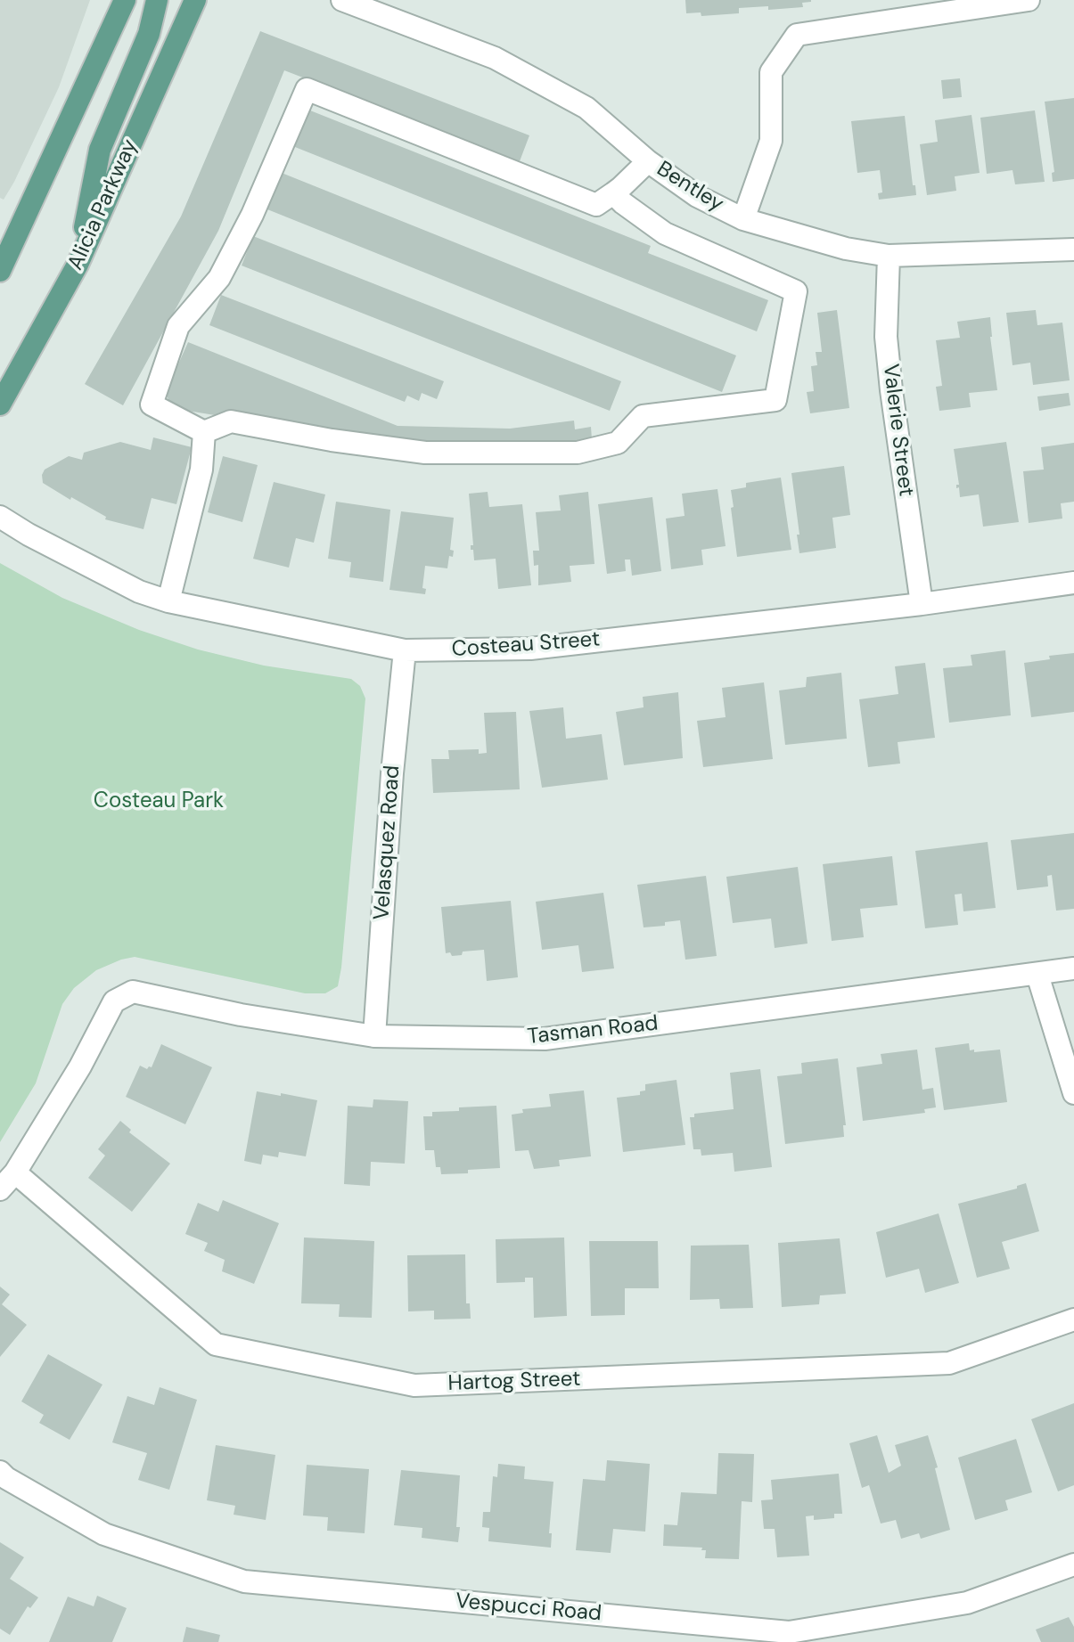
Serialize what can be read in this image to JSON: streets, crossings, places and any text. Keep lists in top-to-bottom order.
{
  "streets": {
    "main road": ["Alicia Parkway"],
    "street": [
      "Bentley",
      "Valerie Street",
      "Costeau Street",
      "Velasquez Road",
      "Tasman Road",
      "Hartog Street",
      "Vespucci Road"
    ]
  },
  "crossings": [
    ["Bentley", "Valerie Street"],
    ["Valerie Street", "Costeau Street"],
    ["Costeau Street", "Velasquez Road"],
    ["Velasquez Road", "Tasman Road"],
    ["Tasman Road", "Hartog Street"]
  ],
  "parks": ["Costeau Park"]
}
